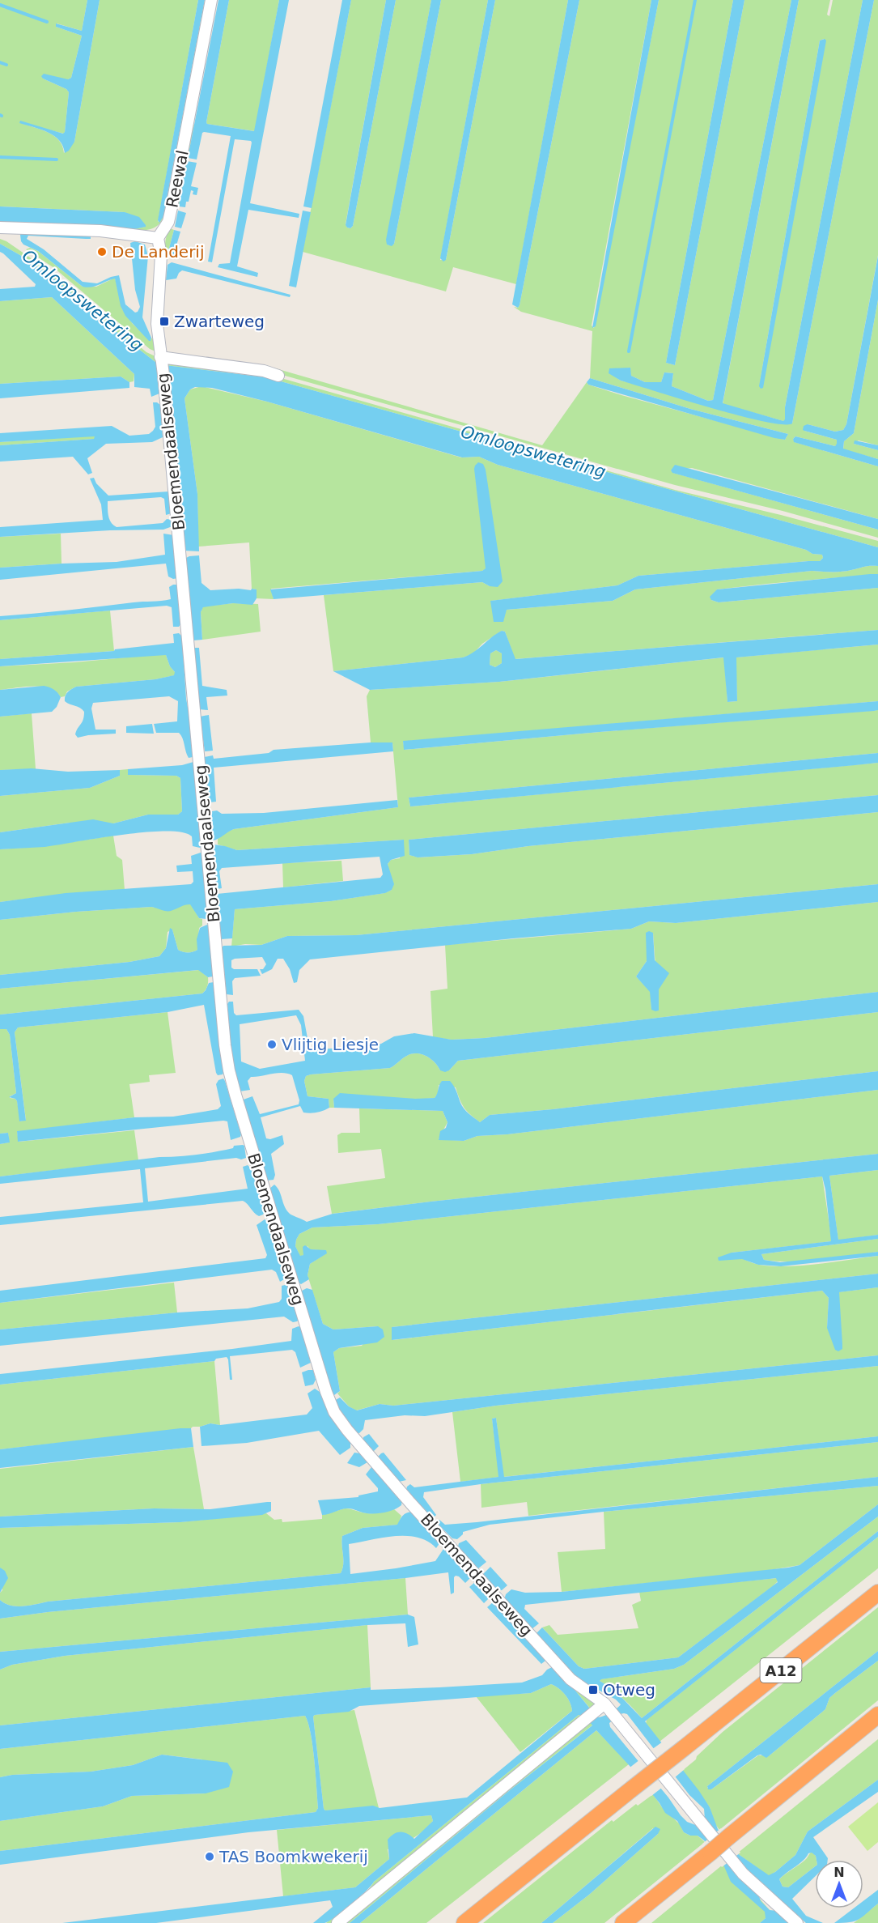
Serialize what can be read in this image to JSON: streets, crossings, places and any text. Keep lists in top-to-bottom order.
{
  "streets": {
    "highway": ["A12"],
    "street": ["Reewal", "Bloemendaalseweg"]
  },
  "water": ["Omloopswetering"],
  "places": {
    "other": ["De Landerij", "Vlijtig Liesje", "TAS Boomkwekerij"],
    "transit": ["Zwarteweg", "Otweg"]
  },
  "north": "top"
}
